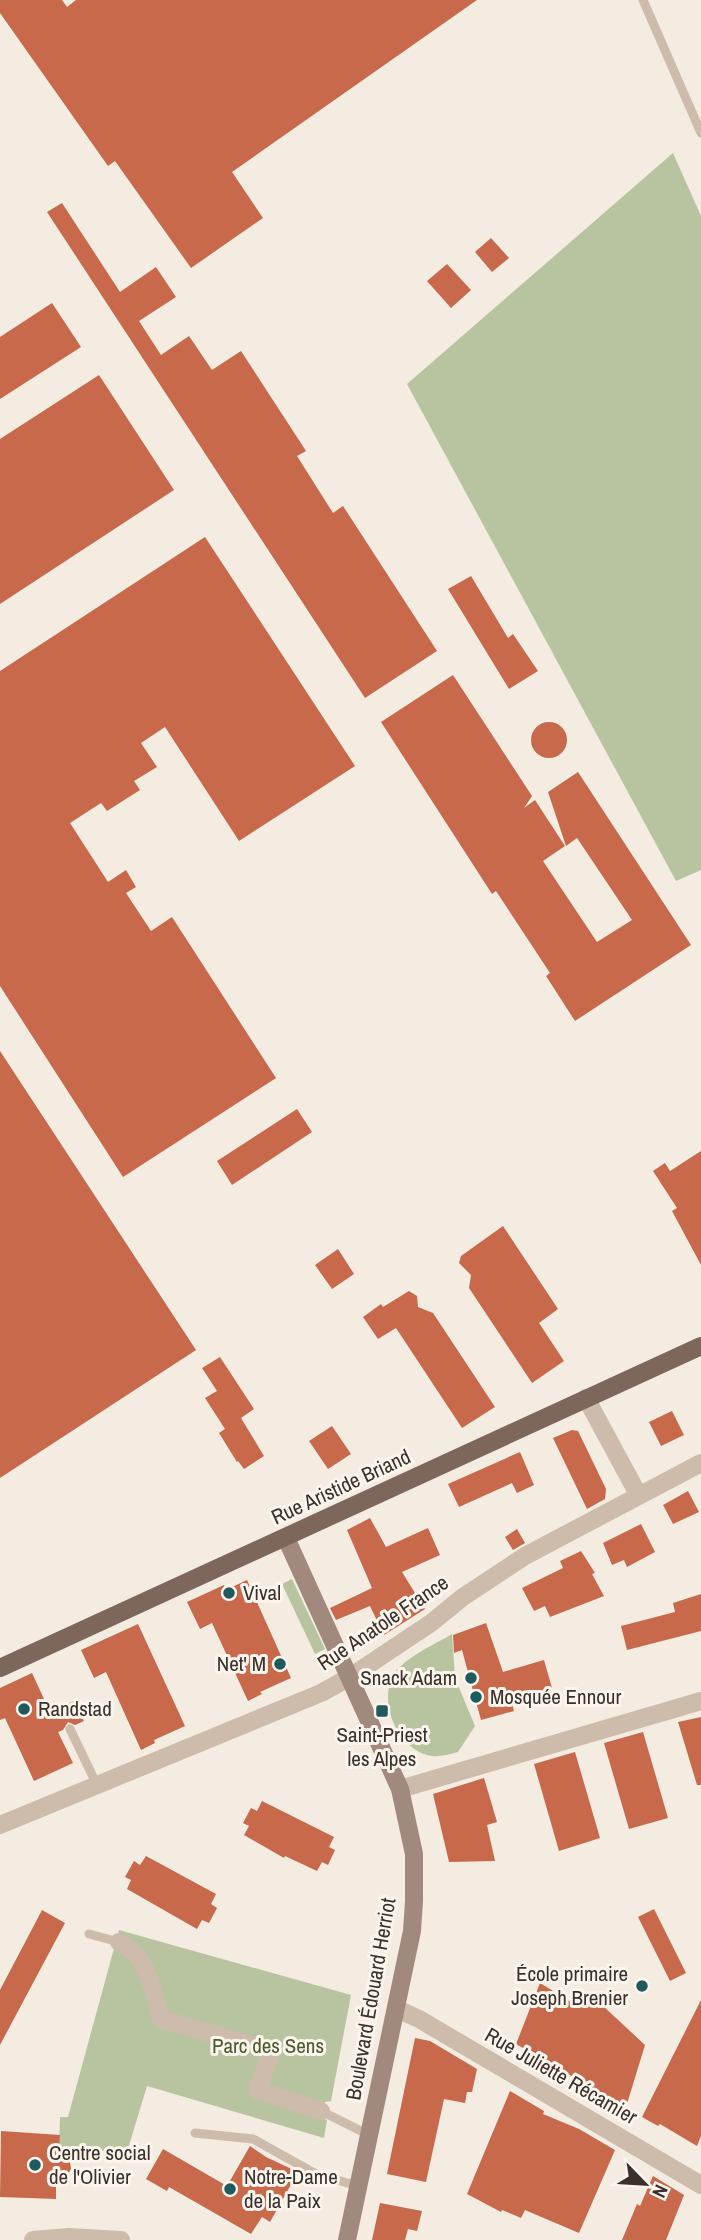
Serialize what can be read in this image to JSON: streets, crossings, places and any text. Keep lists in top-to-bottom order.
{
  "streets": {
    "main road": ["Rue Aristide Briand", "Boulevard Édouard Herriot"],
    "street": ["Rue Anatole France", "Rue Juliette Récamier"]
  },
  "crossings": [
    ["Rue Aristide Briand", "Boulevard Édouard Herriot"],
    ["Rue Anatole France", "Boulevard Édouard Herriot"],
    ["Boulevard Édouard Herriot", "Rue Juliette Récamier"]
  ],
  "parks": ["Parc des Sens"],
  "places": {
    "other": [
      "Vival",
      "Net' M",
      "Snack Adam",
      "Mosquée Ennour",
      "Randstad",
      "École primaire Joseph Brenier",
      "Centre social de l'Olivier",
      "Notre-Dame de la Paix"
    ],
    "transit": ["Saint-Priest les Alpes"]
  },
  "north": "bottom right"
}
